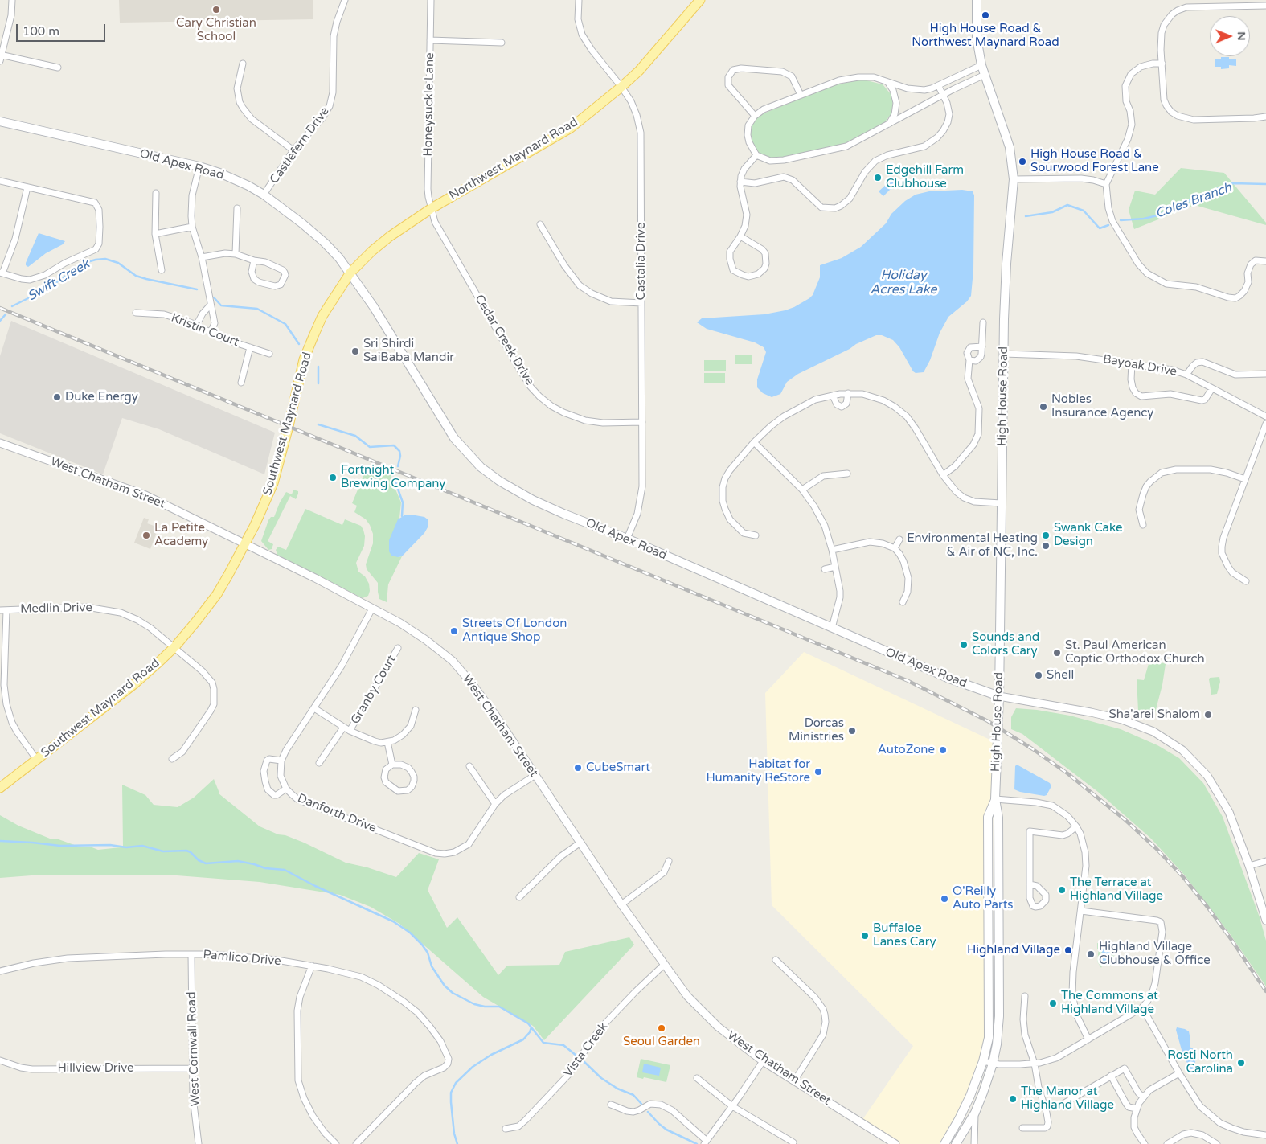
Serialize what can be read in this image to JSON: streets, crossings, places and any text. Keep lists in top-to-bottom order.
{
  "streets": {
    "main road": [
      "Northwest Maynard Road",
      "Old Apex Road",
      "High House Road",
      "Southwest Maynard Road"
    ],
    "street": [
      "Honeysuckle Lane",
      "Castlefern Drive",
      "Castalia Drive",
      "Kristin Court",
      "Cedar Creek Drive",
      "Bayoak Drive",
      "West Chatham Street",
      "Medlin Drive",
      "Granby Court",
      "Danforth Drive",
      "Pamlico Drive",
      "West Cornwall Road",
      "Vista Creek",
      "Hillview Drive"
    ]
  },
  "crossings": [
    ["Honeysuckle Lane", "Northwest Maynard Road"],
    ["Honeysuckle Lane", "Cedar Creek Drive"],
    ["Castlefern Drive", "Old Apex Road"],
    ["Northwest Maynard Road", "Old Apex Road"],
    ["Northwest Maynard Road", "Castalia Drive"],
    ["Northwest Maynard Road", "Cedar Creek Drive"],
    ["Northwest Maynard Road", "Southwest Maynard Road"],
    ["Old Apex Road", "Castalia Drive"],
    ["Old Apex Road", "High House Road"],
    ["Old Apex Road", "Southwest Maynard Road"],
    ["Castalia Drive", "Cedar Creek Drive"],
    ["Bayoak Drive", "High House Road"],
    ["Southwest Maynard Road", "West Chatham Street"],
    ["Southwest Maynard Road", "Medlin Drive"],
    ["West Chatham Street", "Danforth Drive"],
    ["West Chatham Street", "Vista Creek"],
    ["Pamlico Drive", "West Cornwall Road"],
    ["West Cornwall Road", "Hillview Drive"]
  ],
  "water": ["Coles Branch", "Holiday Acres Lake", "Swift Creek"],
  "places": [
    "Cary Christian School",
    "High House Road & Northwest Maynard Road",
    "High House Road & Sourwood Forest Lane",
    "Edgehill Farm Clubhouse",
    "Sri Shirdi SaiBaba Mandir",
    "Duke Energy",
    "Nobles Insurance Agency",
    "Fortnight Brewing Company",
    "La Petite Academy",
    "Swank Cake Design",
    "Environmental Heating & Air of NC, Inc.",
    "Streets Of London Antique Shop",
    "Sounds and Colors Cary",
    "St. Paul American Coptic Orthodox Church",
    "Shell",
    "Sha'arei Shalom",
    "Dorcas Ministries",
    "AutoZone",
    "CubeSmart",
    "Habitat for Humanity ReStore",
    "The Terrace at Highland Village",
    "O'Reilly Auto Parts",
    "Buffaloe Lanes Cary",
    "Highland Village",
    "Highland Village Clubhouse & Office",
    "The Commons at Highland Village",
    "Seoul Garden",
    "Rosti North Carolina",
    "The Manor at Highland Village"
  ],
  "scale_bar": "100 m",
  "north": "right"
}
